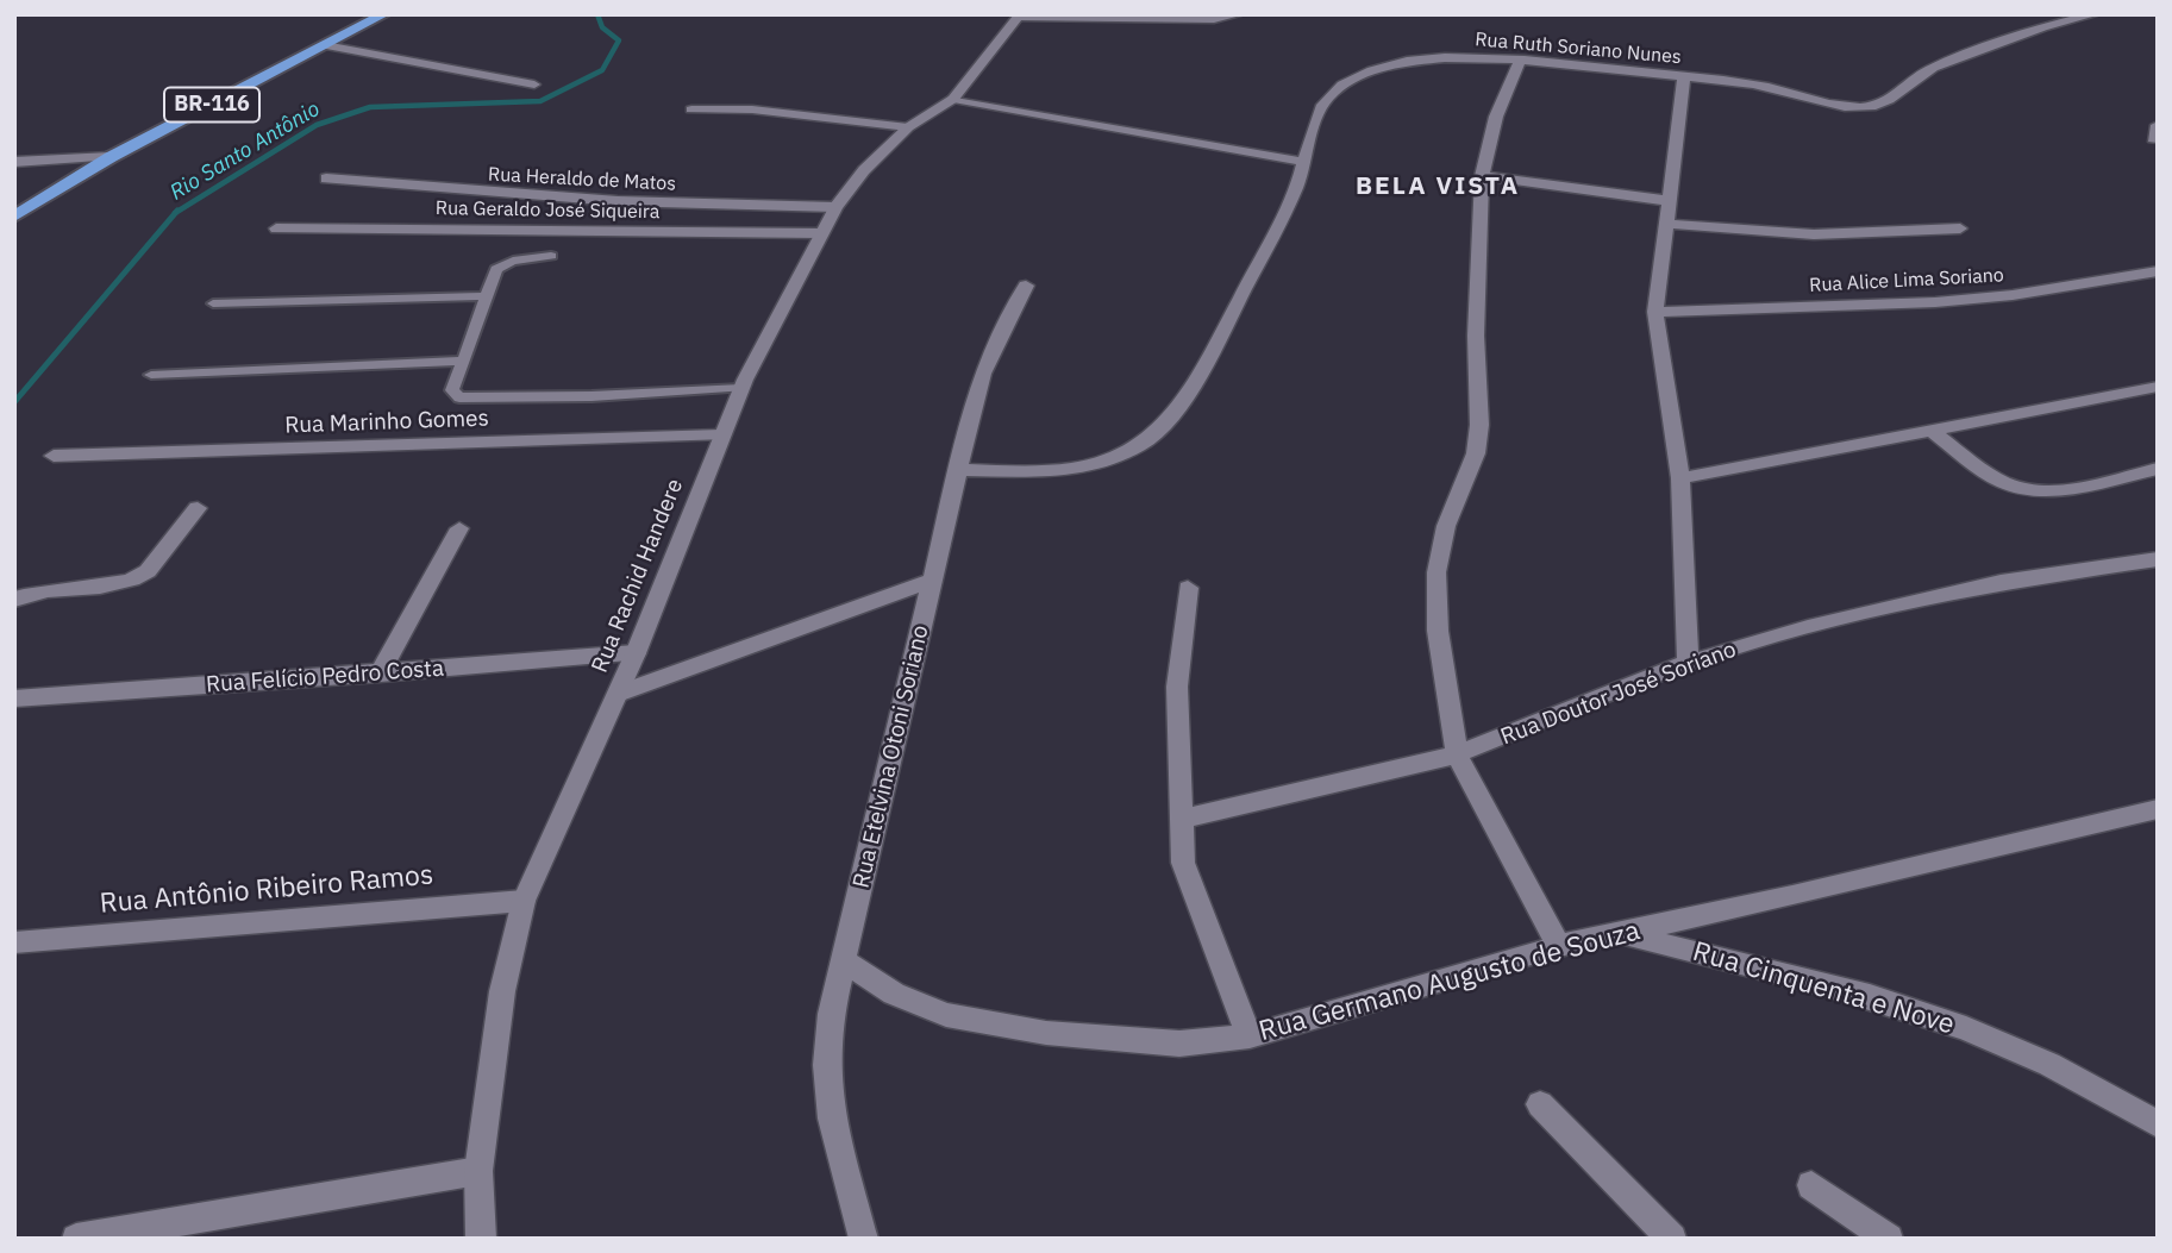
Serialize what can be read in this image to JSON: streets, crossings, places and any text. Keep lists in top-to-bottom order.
{
  "streets": {
    "highway": ["BR-116"],
    "street": [
      "Rua Ruth Soriano Nunes",
      "Rua Heraldo de Matos",
      "Rua Geraldo José Siqueira",
      "Rua Alice Lima Soriano",
      "Rua Marinho Gomes",
      "Rua Rachid Handere",
      "Rua Felício Pedro Costa",
      "Rua Doutor José Soriano",
      "Rua Etelvina Otoni Soriano",
      "Rua Antônio Ribeiro Ramos",
      "Rua Germano Augusto de Souza",
      "Rua Cinquenta e Nove"
    ]
  },
  "crossings": [
    ["Rua Ruth Soriano Nunes", "Rua Etelvina Otoni Soriano"],
    ["Rua Heraldo de Matos", "Rua Rachid Handere"],
    ["Rua Geraldo José Siqueira", "Rua Rachid Handere"],
    ["Rua Marinho Gomes", "Rua Rachid Handere"],
    ["Rua Rachid Handere", "Rua Felício Pedro Costa"],
    ["Rua Rachid Handere", "Rua Antônio Ribeiro Ramos"],
    ["Rua Etelvina Otoni Soriano", "Rua Germano Augusto de Souza"],
    ["Rua Germano Augusto de Souza", "Rua Cinquenta e Nove"]
  ],
  "districts": ["BELA VISTA"],
  "water": ["Rio Santo Antônio"]
}
